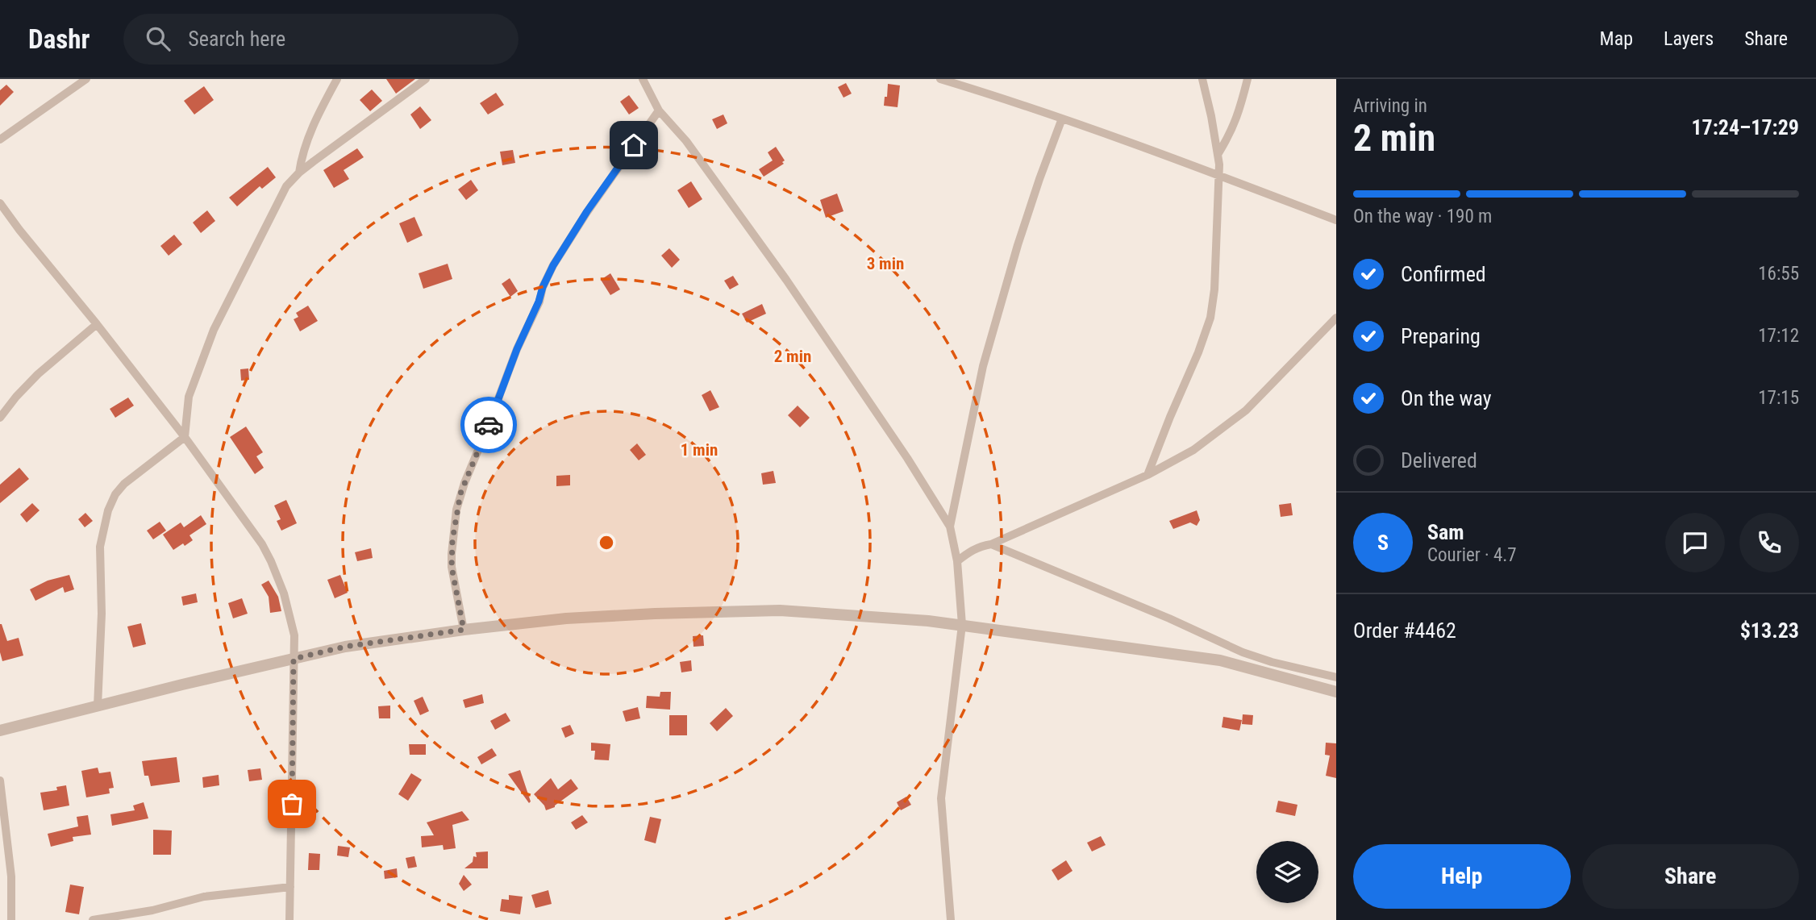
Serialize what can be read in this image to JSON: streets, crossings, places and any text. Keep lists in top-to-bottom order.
{
  "page": {
    "header": "Dashr",
    "search": "Search here",
    "nav": ["Map", "Layers", "Share"],
    "heading": ["2 min", "Arriving in", "17:24–17:29"],
    "panel": [
      "Sam",
      "Courier · 4.7",
      "Order #4462",
      "$13.23"
    ],
    "bar": "On the way · 190 m",
    "list": [
      ["Confirmed", "16:55"],
      ["Preparing", "17:12"],
      ["On the way", "17:15"],
      "Delivered"
    ],
    "round": "S",
    "buttons": ["Help", "Share"]
  },
  "rings": ["3 min", "2 min", "1 min"]
}
